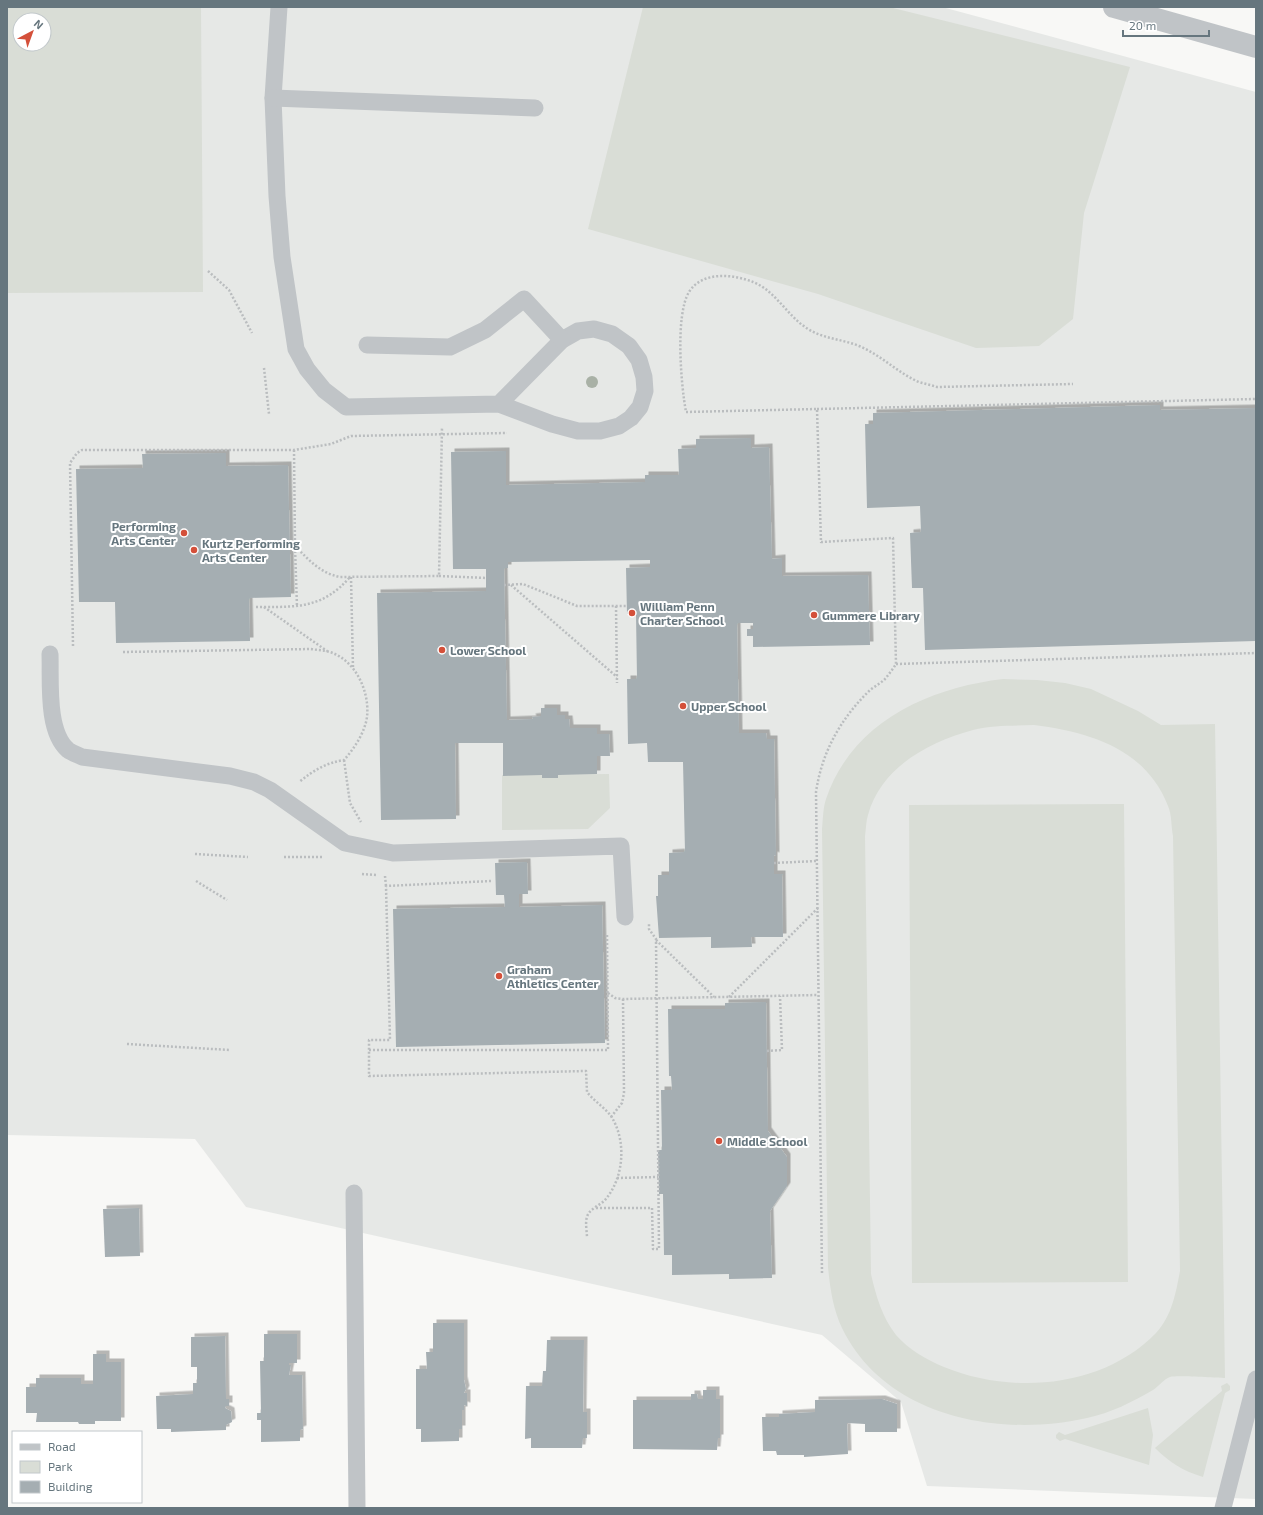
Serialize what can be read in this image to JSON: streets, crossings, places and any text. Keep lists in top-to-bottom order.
{
  "places": [
    "Performing Arts Center",
    "Kurtz Performing Arts Center",
    "William Penn Charter School",
    "Gummere Library",
    "Lower School",
    "Upper School",
    "Graham Athletics Center",
    "Middle School"
  ],
  "legend": ["Road", "Park", "Building"],
  "scale_bar": "20 m",
  "north": "top right"
}
